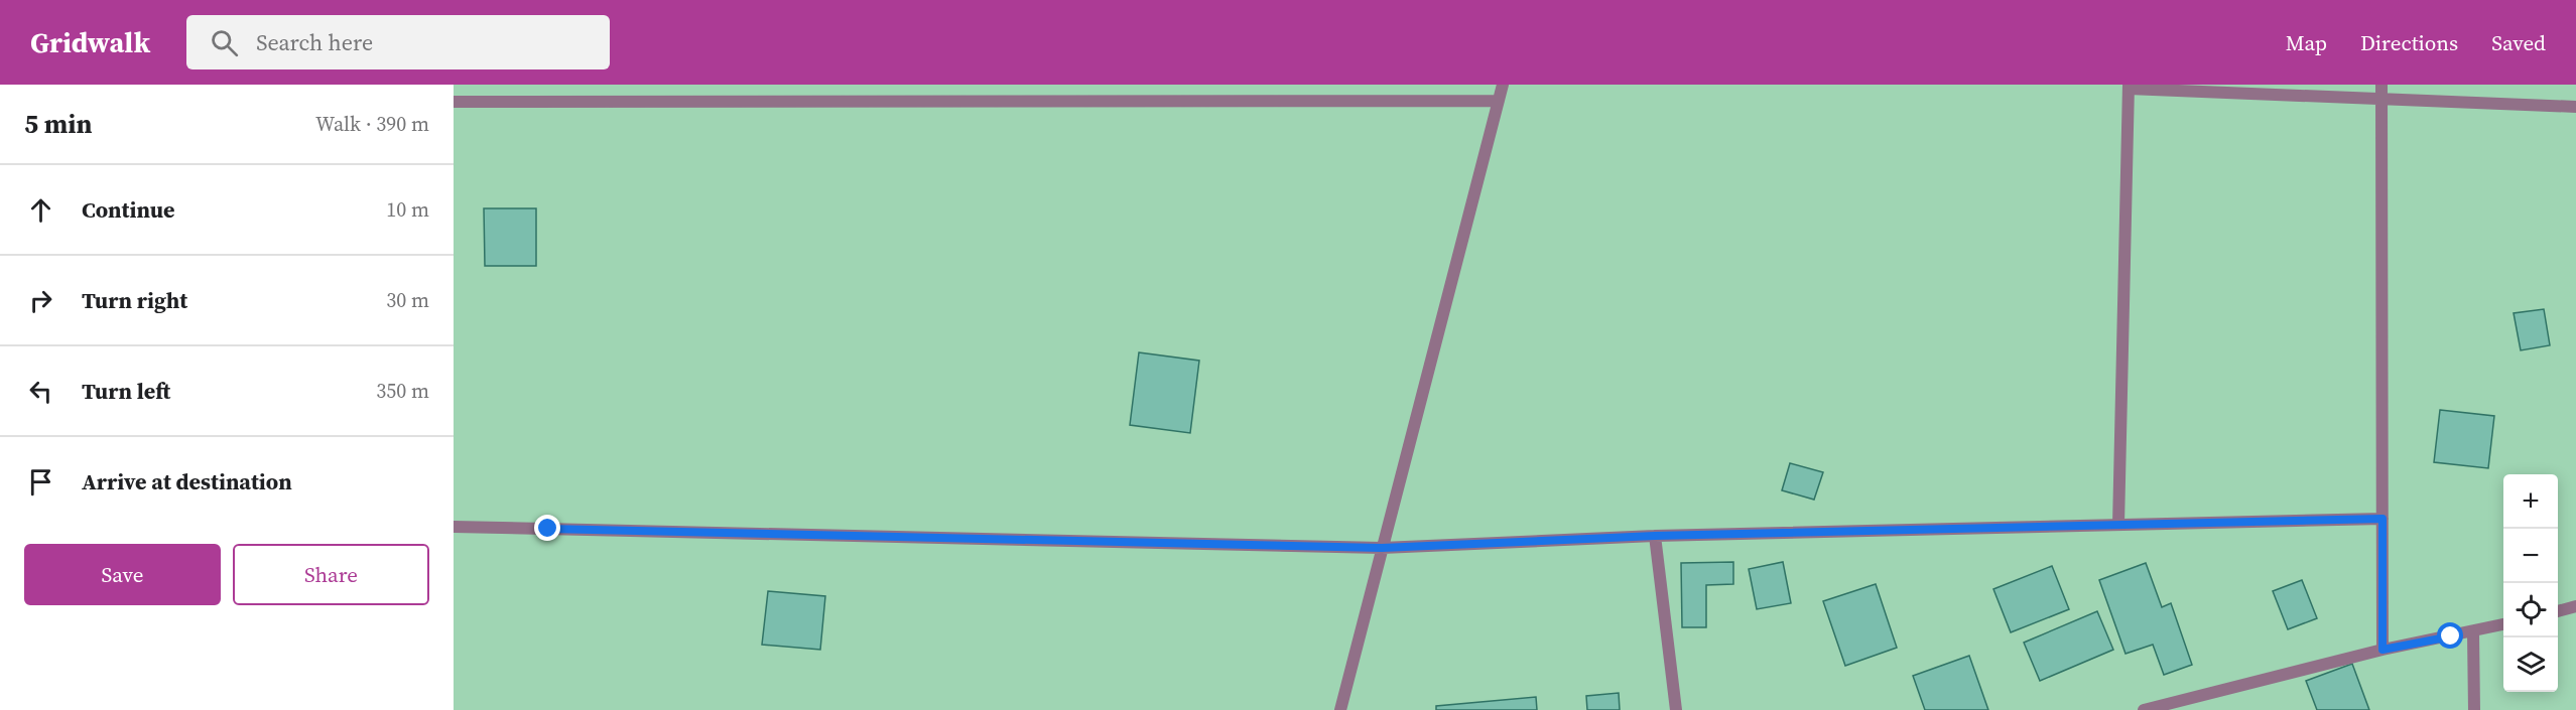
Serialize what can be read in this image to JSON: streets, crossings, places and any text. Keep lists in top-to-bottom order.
{
  "page": {
    "header": "Gridwalk",
    "search": "Search here",
    "nav": ["Map", "Directions", "Saved"],
    "heading": ["5 min", "Walk · 390 m"],
    "list": [
      ["Continue", "10 m"],
      ["Turn right", "30 m"],
      ["Turn left", "350 m"],
      "Arrive at destination"
    ],
    "map_buttons": ["+", "−"],
    "buttons": ["Save", "Share"]
  }
}
